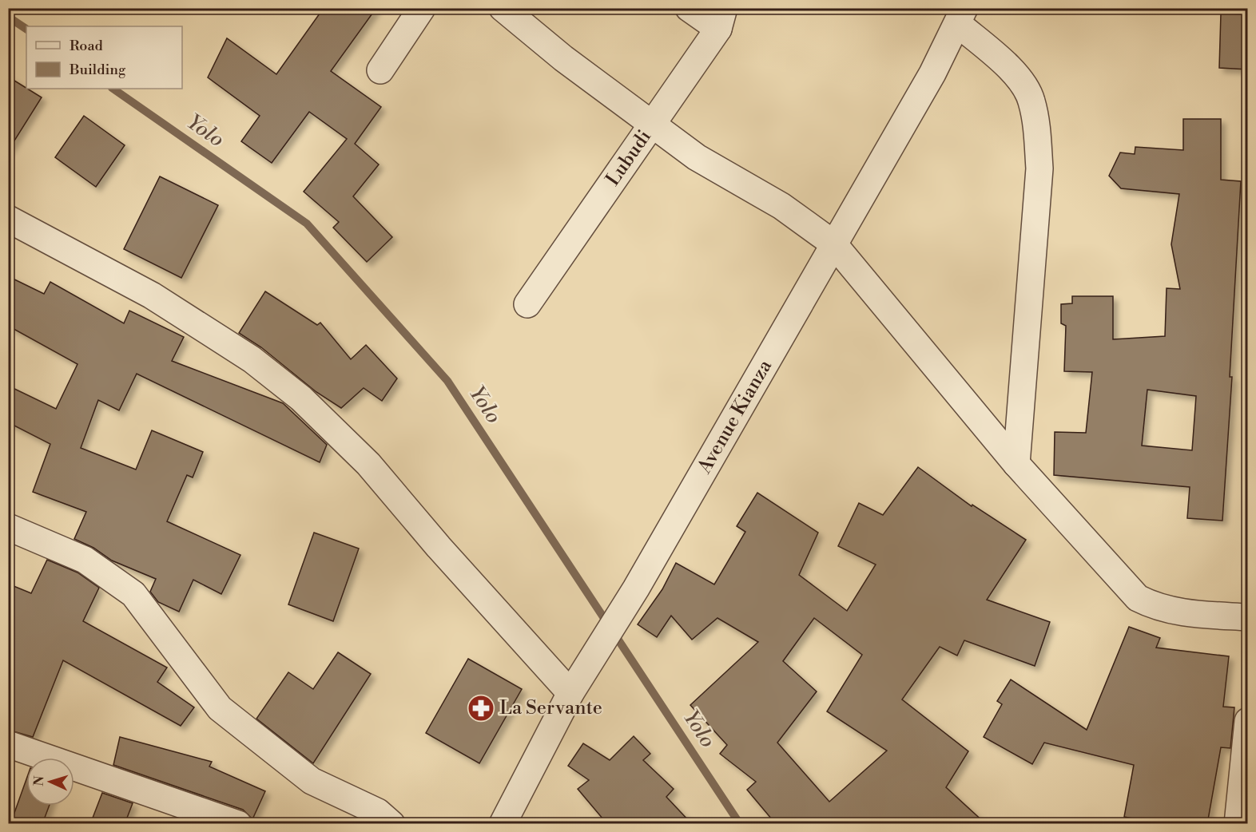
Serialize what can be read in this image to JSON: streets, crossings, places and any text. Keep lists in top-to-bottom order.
{
  "streets": {
    "street": ["Lubudi", "Avenue Kianza"]
  },
  "water": ["Yolo"],
  "places": {
    "pharmacy": ["La Servante"]
  },
  "legend": ["Road", "Building"],
  "north": "left"
}
